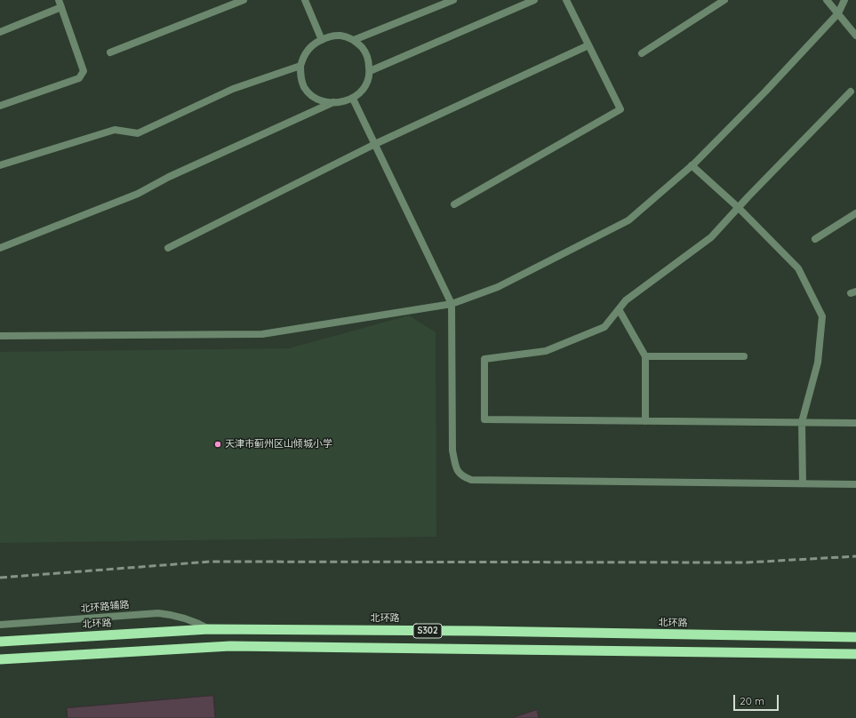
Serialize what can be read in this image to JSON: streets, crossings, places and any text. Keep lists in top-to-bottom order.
{
  "streets": {
    "highway": ["北环路", "S302"],
    "street": ["北环路辅路"]
  },
  "crossings": [
    ["北环路辅路", "北环路"]
  ],
  "places": ["天津市蓟州区山倾城小学"],
  "scale_bar": "20 m"
}
